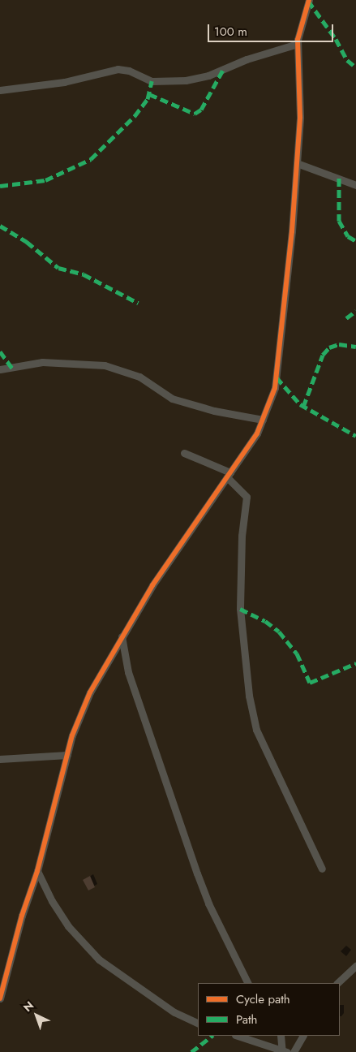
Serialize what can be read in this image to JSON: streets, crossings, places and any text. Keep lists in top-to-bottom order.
{
  "legend": ["Cycle path", "Path"],
  "scale_bar": "100 m",
  "north": "top left"
}
